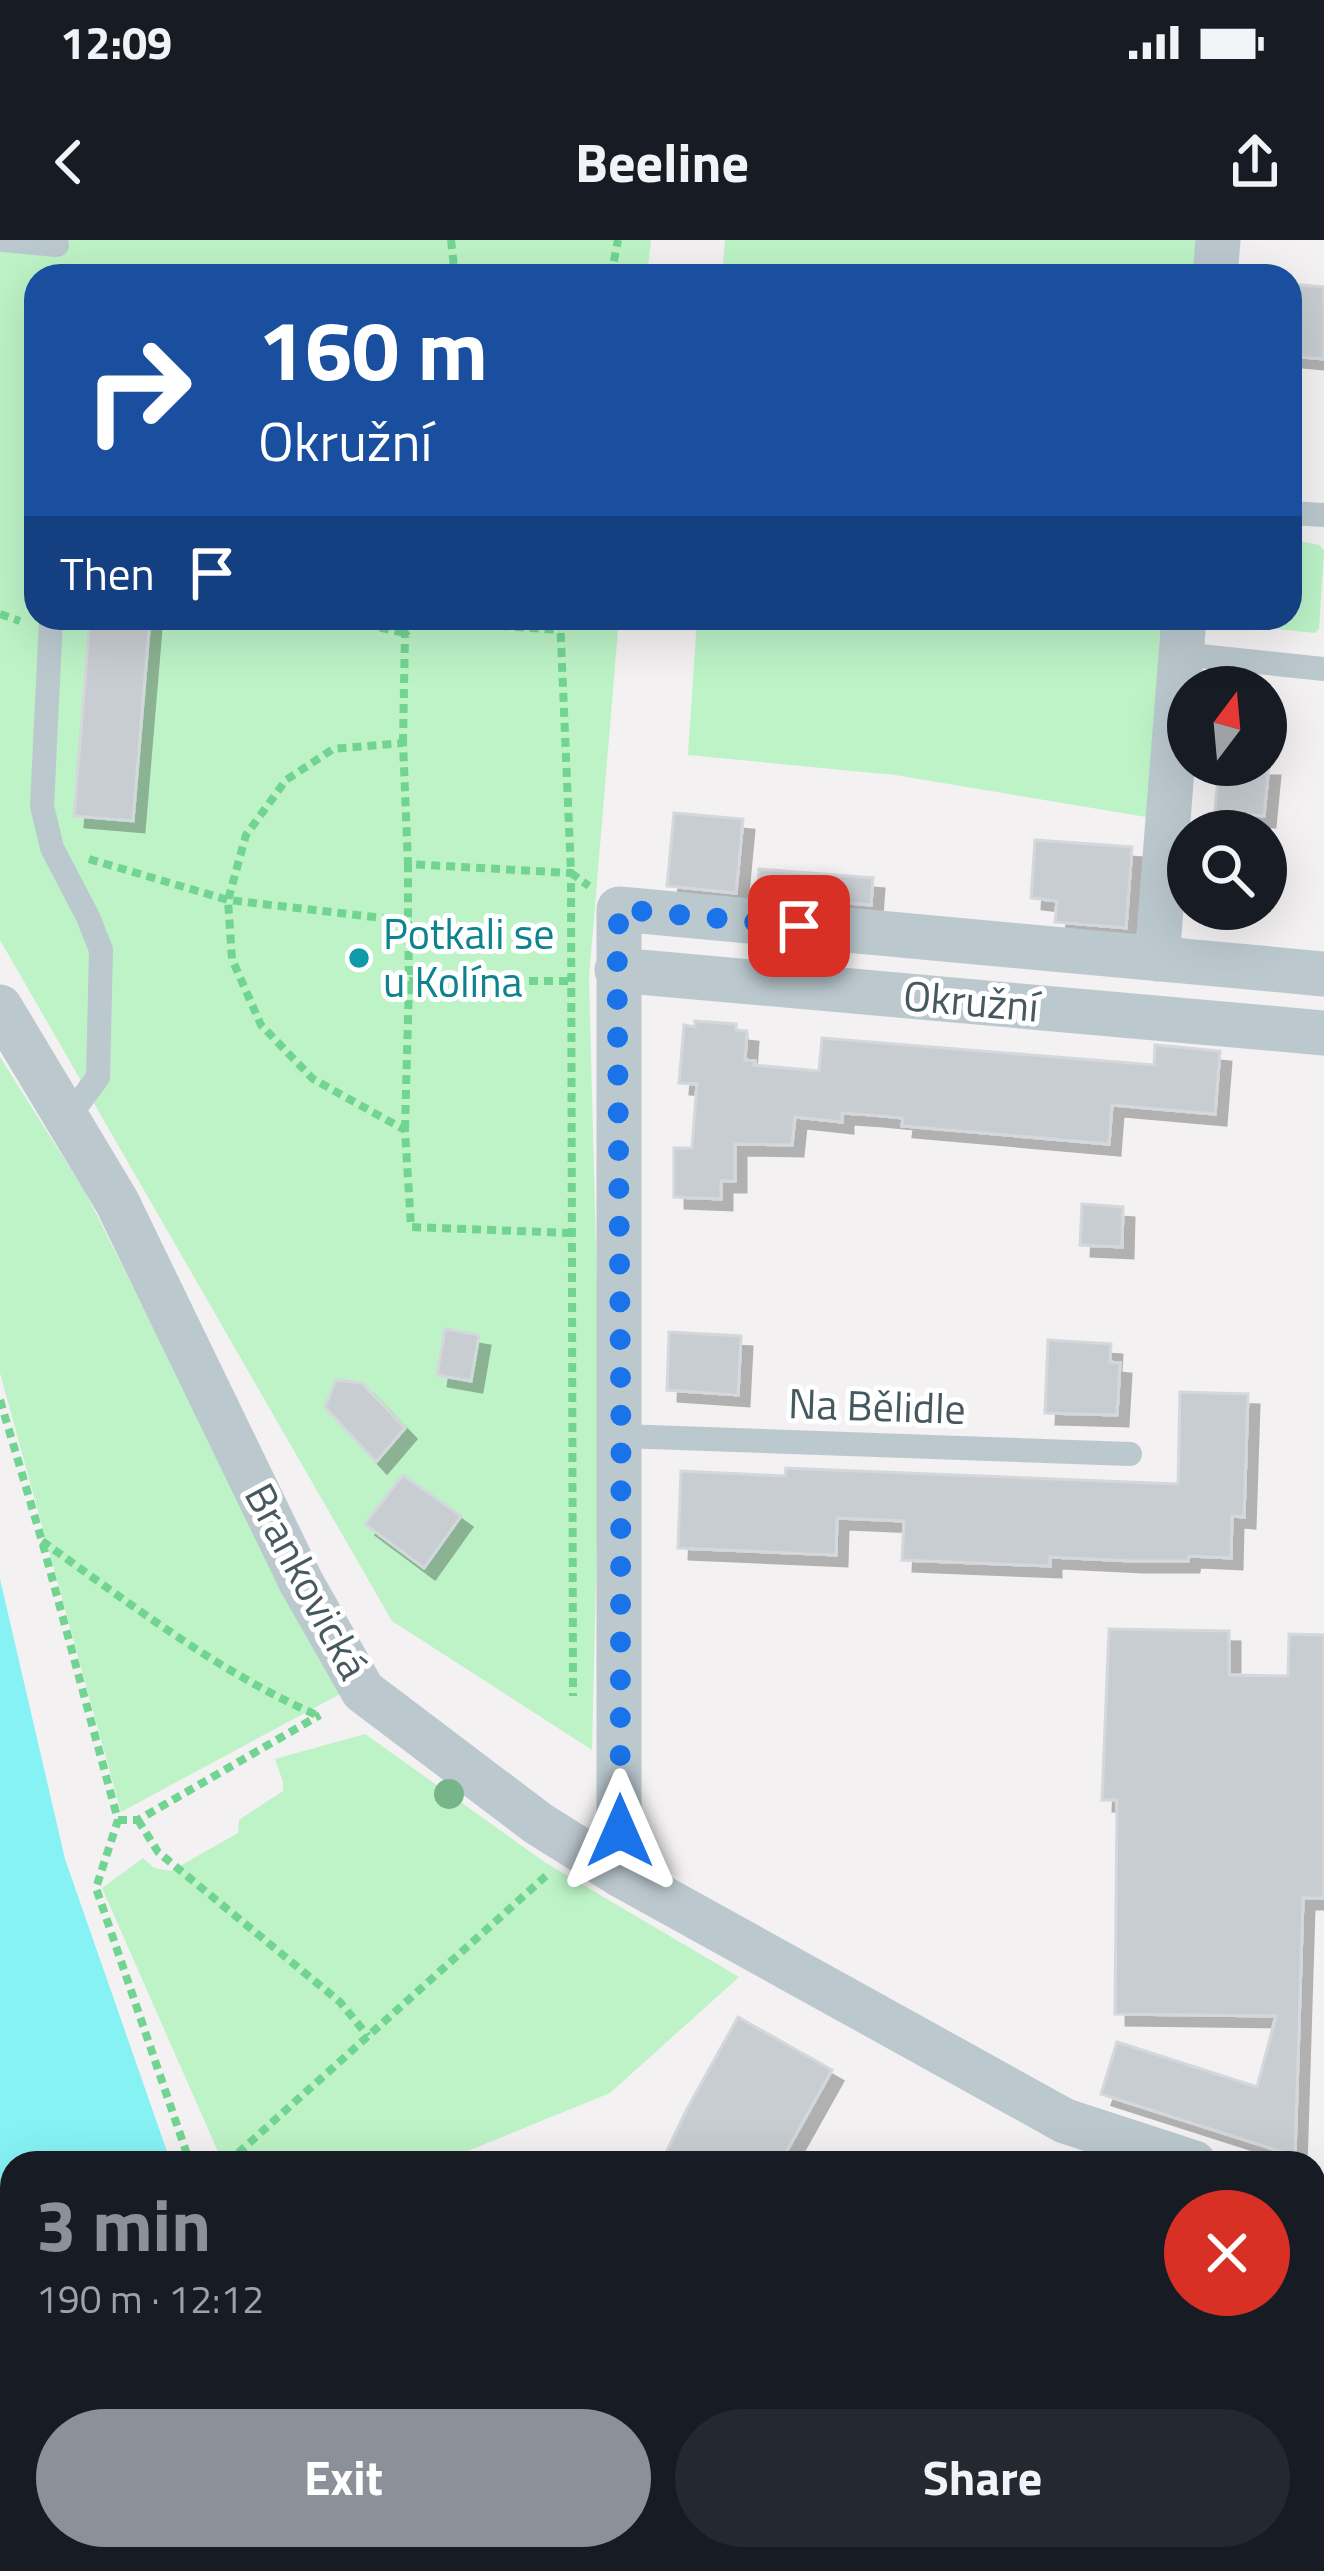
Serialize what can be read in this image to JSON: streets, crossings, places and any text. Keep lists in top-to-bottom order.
{
  "streets": {
    "street": ["Okružní", "Brankovická"],
    "lane": ["Na Bělidle"]
  },
  "places": ["Potkali se u Kolína"],
  "north": "top",
  "page": {
    "status": "12:09",
    "header": "Beeline",
    "turn": ["160 m", "Okružní"],
    "then": "Then",
    "heading": ["3 min", "190 m · 12:12"],
    "buttons": ["Exit", "Share"]
  }
}
